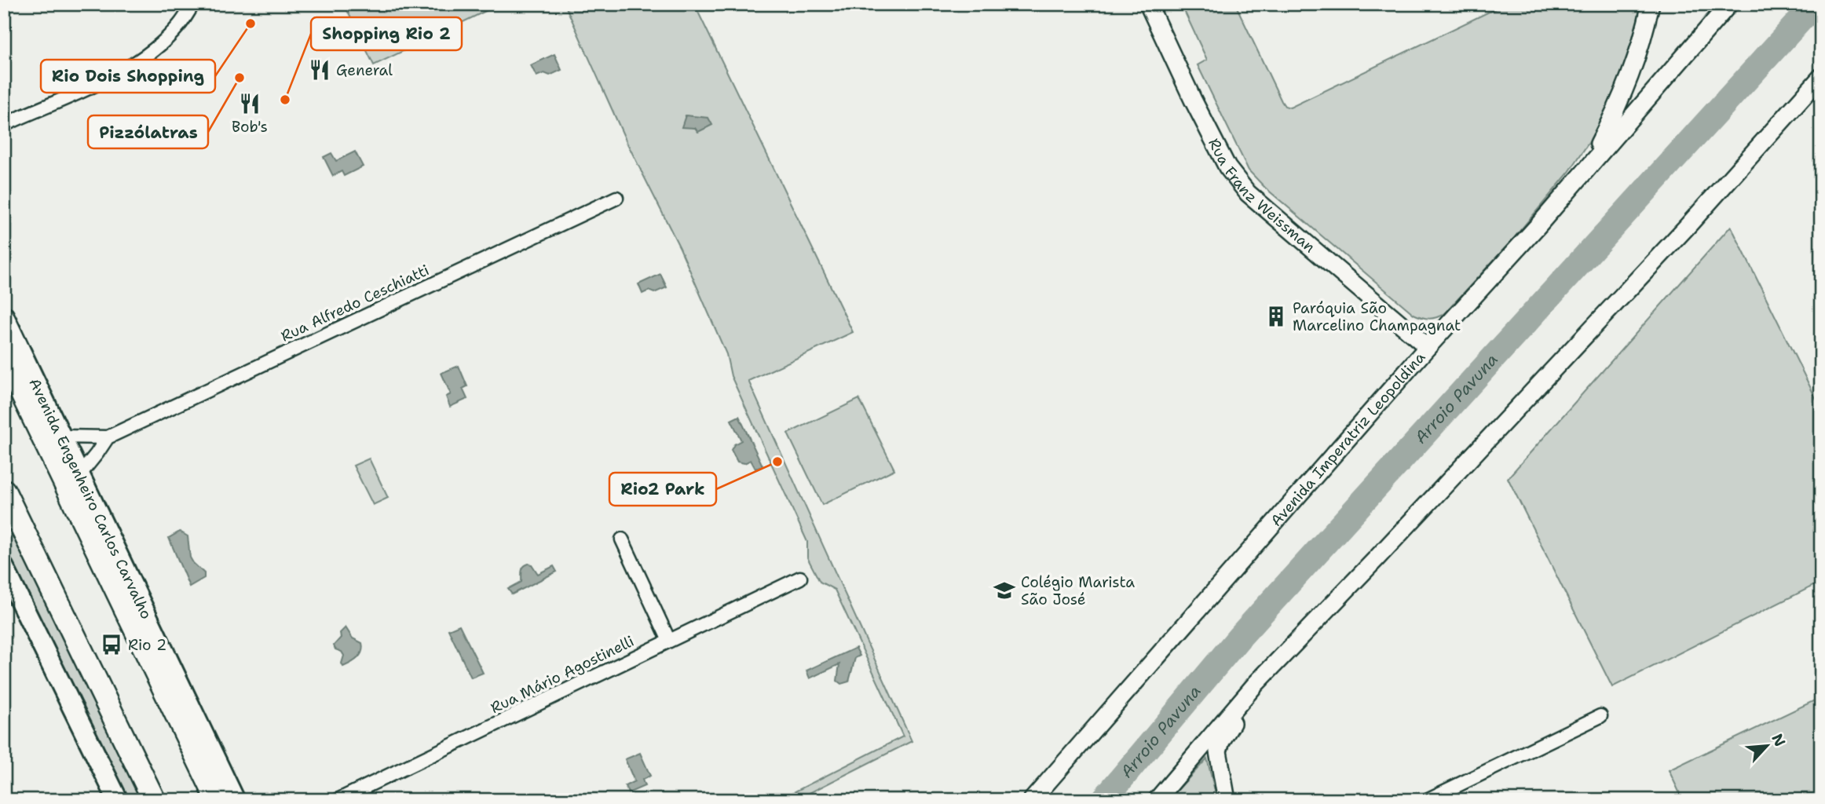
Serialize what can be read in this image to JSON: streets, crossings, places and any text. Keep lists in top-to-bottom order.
{
  "streets": {
    "highway": ["Avenida Engenheiro Carlos Carvalho"],
    "street": [
      "Rua Franz Weissman",
      "Rua Alfredo Ceschiatti",
      "Avenida Imperatriz Leopoldina",
      "Rua Mário Agostinelli"
    ]
  },
  "crossings": [
    ["Rua Franz Weissman", "Avenida Imperatriz Leopoldina"],
    ["Rua Alfredo Ceschiatti", "Avenida Engenheiro Carlos Carvalho"]
  ],
  "water": ["Arroio Pavuna"],
  "places": {
    "other": [
      "Rio Dois Shopping",
      "Pizzólatras",
      "Shopping Rio 2",
      "Rio2 Park"
    ],
    "restaurant": ["General", "Bob's"],
    "building": ["Paróquia São Marcelino Champagnat"],
    "school or university": ["Colégio Marista São José"],
    "bus stop": ["Rio 2"]
  },
  "north": "top right"
}
